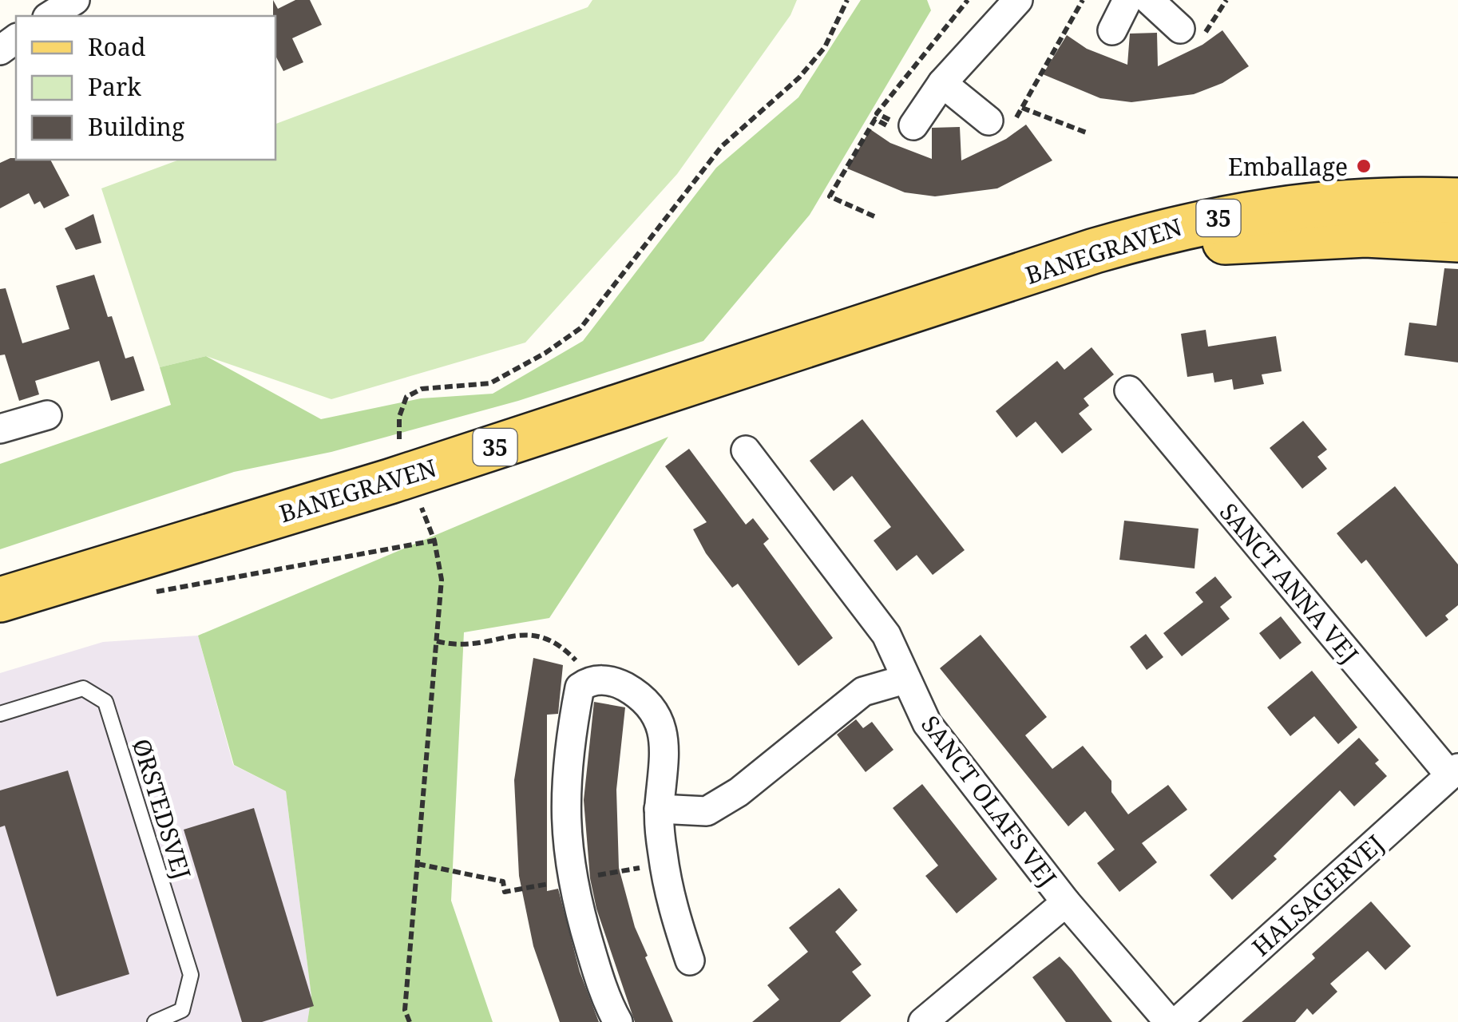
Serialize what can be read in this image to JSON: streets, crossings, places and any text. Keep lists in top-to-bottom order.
{
  "streets": {
    "main road": ["35", "BANEGRAVEN"],
    "street": ["SANCT ANNA VEJ", "SANCT OLAFS VEJ", "HALSAGERVEJ"],
    "lane": ["ØRSTEDSVEJ"]
  },
  "crossings": [
    ["SANCT ANNA VEJ", "HALSAGERVEJ"]
  ],
  "places": ["Emballage"],
  "legend": ["Road", "Park", "Building"]
}
